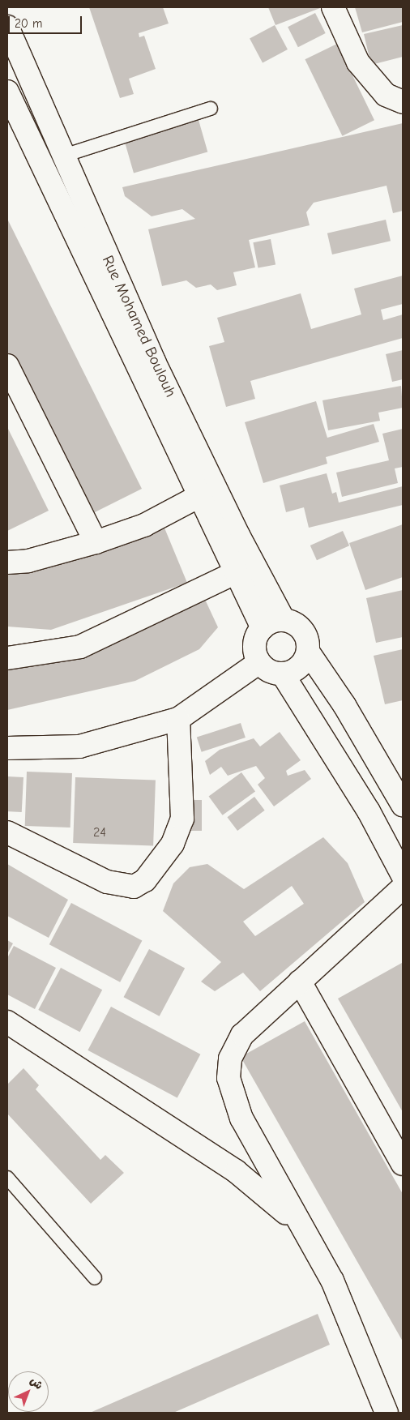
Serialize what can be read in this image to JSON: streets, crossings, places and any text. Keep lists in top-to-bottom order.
{
  "streets": {
    "street": ["Rue Mohamed Boulouh"]
  },
  "house_numbers": ["24"],
  "scale_bar": "20 m",
  "north": "top right"
}
